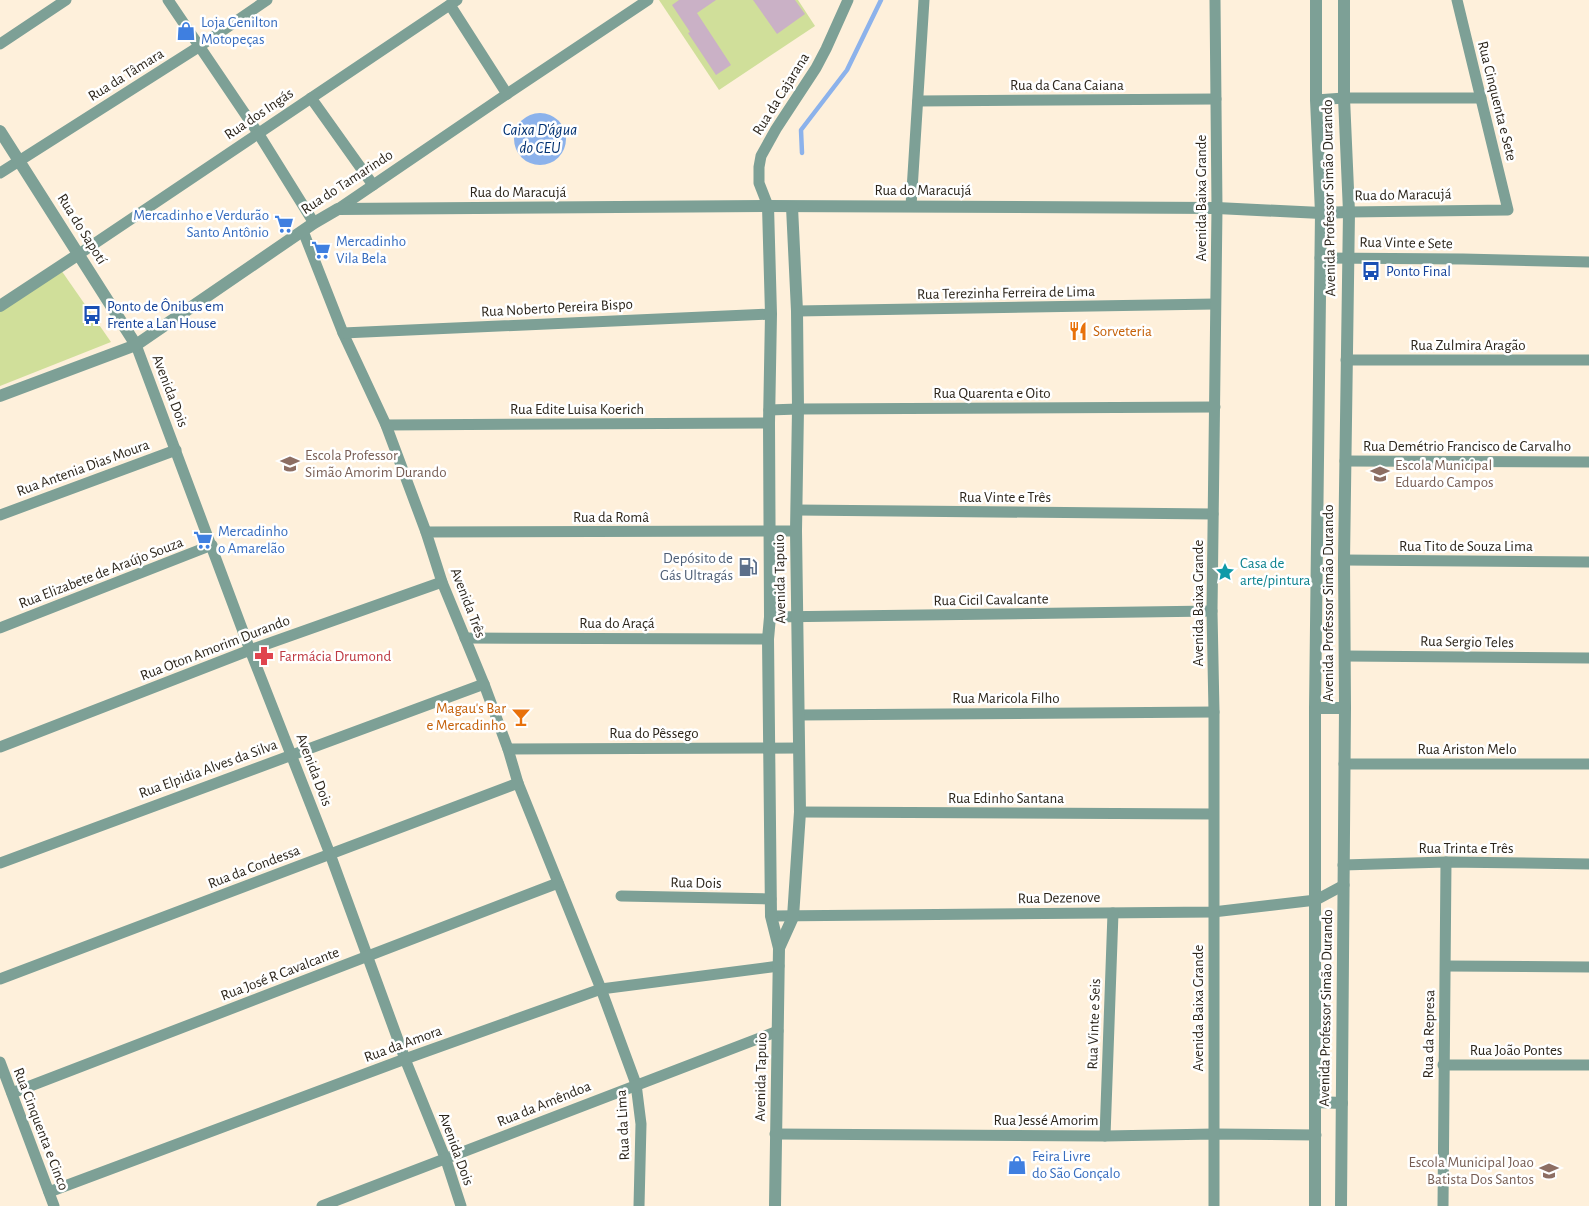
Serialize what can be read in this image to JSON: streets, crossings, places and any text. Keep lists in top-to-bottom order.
{
  "streets": {
    "street": [
      "Rua da Tâmara",
      "Rua da Cana Caiana",
      "Rua da Cajarana",
      "Rua Cinquenta e Sete",
      "Rua dos Ingás",
      "Rua do Tamarindo",
      "Rua do Maracujá",
      "Avenida Baixa Grande",
      "Avenida Professor Simão Durando",
      "Rua do Sapotí",
      "Rua Vinte e Sete",
      "Rua Terezinha Ferreira de Lima",
      "Rua Noberto Pereira Bispo",
      "Rua Zulmira Aragão",
      "Avenida Dois",
      "Rua Quarenta e Oito",
      "Rua Edite Luisa Koerich",
      "Rua Demétrio Francisco de Carvalho",
      "Rua Antenia Dias Moura",
      "Rua Vinte e Três",
      "Rua da Româ",
      "Rua Tito de Souza Lima",
      "Rua Elizabete de Araújo Souza",
      "Avenida Tapuio",
      "Rua Cicil Cavalcante",
      "Avenida Três",
      "Rua do Araçá",
      "Rua Sergio Teles",
      "Rua Oton Amorim Durando",
      "Rua Maricola Filho",
      "Rua do Pêssego",
      "Rua Ariston Melo",
      "Rua Elpidia Alves da Silva",
      "Rua Edinho Santana",
      "Rua Trinta e Três",
      "Rua da Condessa",
      "Rua Dois",
      "Rua Dezenove",
      "Rua José R Cavalcante",
      "Rua Vinte e Seis",
      "Rua da Represa",
      "Rua da Amora",
      "Rua João Pontes",
      "Rua da Amêndoa",
      "Rua Jessé Amorim",
      "Rua da Lima",
      "Rua Cinquenta e Cinco"
    ]
  },
  "crossings": [
    ["Rua da Tâmara", "Rua do Sapotí"],
    ["Rua da Cana Caiana", "Avenida Baixa Grande"],
    ["Rua da Cajarana", "Rua do Maracujá"],
    ["Rua da Cajarana", "Avenida Tapuio"],
    ["Rua Cinquenta e Sete", "Rua do Maracujá"],
    ["Rua dos Ingás", "Rua do Sapotí"],
    ["Rua do Tamarindo", "Rua do Maracujá"],
    ["Rua do Tamarindo", "Rua do Sapotí"],
    ["Rua do Tamarindo", "Avenida Dois"],
    ["Rua do Tamarindo", "Avenida Três"],
    ["Rua do Maracujá", "Avenida Baixa Grande"],
    ["Rua do Maracujá", "Avenida Professor Simão Durando"],
    ["Rua do Maracujá", "Avenida Tapuio"],
    ["Avenida Baixa Grande", "Rua Terezinha Ferreira de Lima"],
    ["Avenida Baixa Grande", "Rua Quarenta e Oito"],
    ["Avenida Baixa Grande", "Rua Vinte e Três"],
    ["Avenida Baixa Grande", "Rua Cicil Cavalcante"],
    ["Avenida Baixa Grande", "Rua Maricola Filho"],
    ["Avenida Baixa Grande", "Rua Edinho Santana"],
    ["Avenida Baixa Grande", "Rua Dezenove"],
    ["Avenida Baixa Grande", "Rua Jessé Amorim"],
    ["Avenida Professor Simão Durando", "Rua Vinte e Sete"],
    ["Avenida Professor Simão Durando", "Rua Zulmira Aragão"],
    ["Avenida Professor Simão Durando", "Rua Demétrio Francisco de Carvalho"],
    ["Avenida Professor Simão Durando", "Rua Tito de Souza Lima"],
    ["Avenida Professor Simão Durando", "Rua Sergio Teles"],
    ["Avenida Professor Simão Durando", "Rua Ariston Melo"],
    ["Avenida Professor Simão Durando", "Rua Trinta e Três"],
    ["Avenida Professor Simão Durando", "Rua Dezenove"],
    ["Avenida Professor Simão Durando", "Rua Jessé Amorim"],
    ["Rua do Sapotí", "Avenida Dois"],
    ["Rua Terezinha Ferreira de Lima", "Avenida Tapuio"],
    ["Rua Noberto Pereira Bispo", "Avenida Tapuio"],
    ["Rua Noberto Pereira Bispo", "Avenida Três"],
    ["Avenida Dois", "Rua Antenia Dias Moura"],
    ["Avenida Dois", "Rua Elizabete de Araújo Souza"],
    ["Avenida Dois", "Rua Oton Amorim Durando"],
    ["Avenida Dois", "Rua Elpidia Alves da Silva"],
    ["Avenida Dois", "Rua da Condessa"],
    ["Avenida Dois", "Rua José R Cavalcante"],
    ["Avenida Dois", "Rua da Amora"],
    ["Avenida Dois", "Rua da Amêndoa"],
    ["Rua Quarenta e Oito", "Rua Edite Luisa Koerich"],
    ["Rua Quarenta e Oito", "Avenida Tapuio"],
    ["Rua Edite Luisa Koerich", "Avenida Tapuio"],
    ["Rua Edite Luisa Koerich", "Avenida Três"],
    ["Rua Vinte e Três", "Avenida Tapuio"],
    ["Rua da Româ", "Avenida Tapuio"],
    ["Rua da Româ", "Avenida Três"],
    ["Avenida Tapuio", "Rua Cicil Cavalcante"],
    ["Avenida Tapuio", "Rua do Araçá"],
    ["Avenida Tapuio", "Rua Maricola Filho"],
    ["Avenida Tapuio", "Rua do Pêssego"],
    ["Avenida Tapuio", "Rua Edinho Santana"],
    ["Avenida Tapuio", "Rua Dois"],
    ["Avenida Tapuio", "Rua Dezenove"],
    ["Avenida Tapuio", "Rua da Amora"],
    ["Avenida Tapuio", "Rua da Amêndoa"],
    ["Avenida Tapuio", "Rua Jessé Amorim"],
    ["Avenida Três", "Rua do Araçá"],
    ["Avenida Três", "Rua Oton Amorim Durando"],
    ["Avenida Três", "Rua do Pêssego"],
    ["Avenida Três", "Rua Elpidia Alves da Silva"],
    ["Avenida Três", "Rua da Condessa"],
    ["Avenida Três", "Rua José R Cavalcante"],
    ["Avenida Três", "Rua da Amora"],
    ["Avenida Três", "Rua da Lima"],
    ["Rua Trinta e Três", "Rua da Represa"],
    ["Rua Dezenove", "Rua Vinte e Seis"],
    ["Rua José R Cavalcante", "Rua Cinquenta e Cinco"],
    ["Rua Vinte e Seis", "Rua Jessé Amorim"],
    ["Rua da Represa", "Rua João Pontes"],
    ["Rua da Amora", "Rua da Lima"],
    ["Rua da Amora", "Rua Cinquenta e Cinco"],
    ["Rua da Amêndoa", "Rua da Lima"]
  ],
  "water": ["Caixa D'água do CEU"],
  "places": {
    "shop": ["Loja Genilton Motopeças", "Feira Livre do São Gonçalo"],
    "supermarket": ["Mercadinho e Verdurão Santo Antônio", "Mercadinho Vila Bela", "Mercadinho o Amarelão"],
    "bus stop": ["Ponto Final", "Ponto de Ônibus em Frente a Lan House"],
    "restaurant": ["Sorveteria"],
    "school or university": ["Escola Professor Simão Amorim Durando", "Escola Municipal Eduardo Campos", "Escola Municipal Joao Batista Dos Santos"],
    "fuel station": ["Depósito de Gás Ultragás"],
    "place": ["Casa de arte/pintura"],
    "pharmacy": ["Farmácia Drumond"],
    "bar": ["Magau's Bar e Mercadinho"]
  }
}
